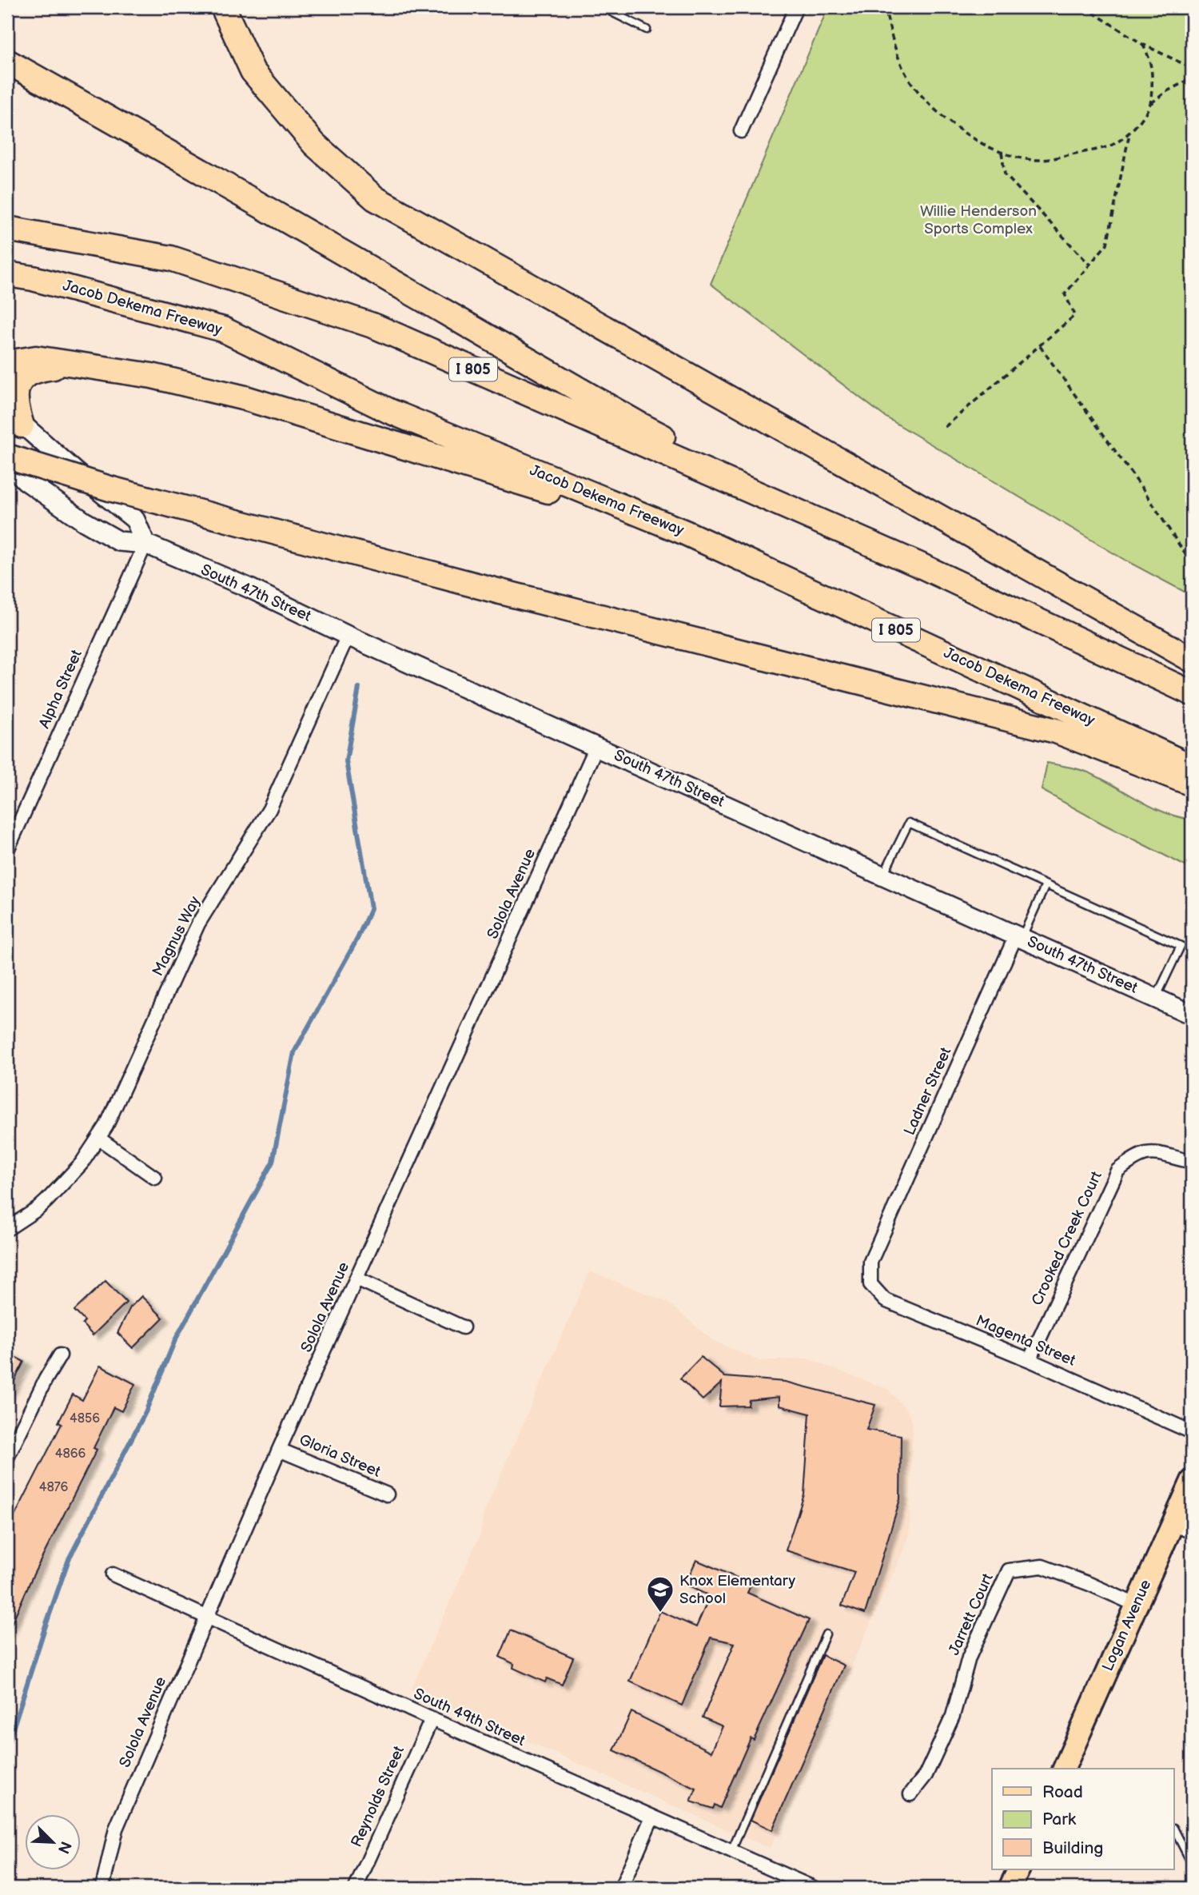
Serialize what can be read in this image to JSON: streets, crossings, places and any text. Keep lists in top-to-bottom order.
{
  "streets": {
    "highway": ["Jacob Dekema Freeway", "I 805"],
    "main road": ["South 47th Street", "Logan Avenue"],
    "street": [
      "Alpha Street",
      "Solola Avenue",
      "Magnus Way",
      "Ladner Street",
      "Crooked Creek Court",
      "Magenta Street",
      "Gloria Street",
      "Jarrett Court",
      "South 49th Street",
      "Reynolds Street"
    ]
  },
  "crossings": [
    ["South 47th Street", "Alpha Street"],
    ["South 47th Street", "Solola Avenue"],
    ["South 47th Street", "Magnus Way"],
    ["South 47th Street", "Ladner Street"],
    ["Solola Avenue", "Gloria Street"],
    ["Solola Avenue", "South 49th Street"],
    ["Ladner Street", "Magenta Street"],
    ["Crooked Creek Court", "Magenta Street"],
    ["Jarrett Court", "Logan Avenue"],
    ["South 49th Street", "Reynolds Street"]
  ],
  "parks": ["Willie Henderson Sports Complex"],
  "places": {
    "school or university": ["Knox Elementary School"]
  },
  "house_numbers": ["4856", "4866", "4876"],
  "legend": ["Road", "Park", "Building"],
  "north": "bottom right"
}
